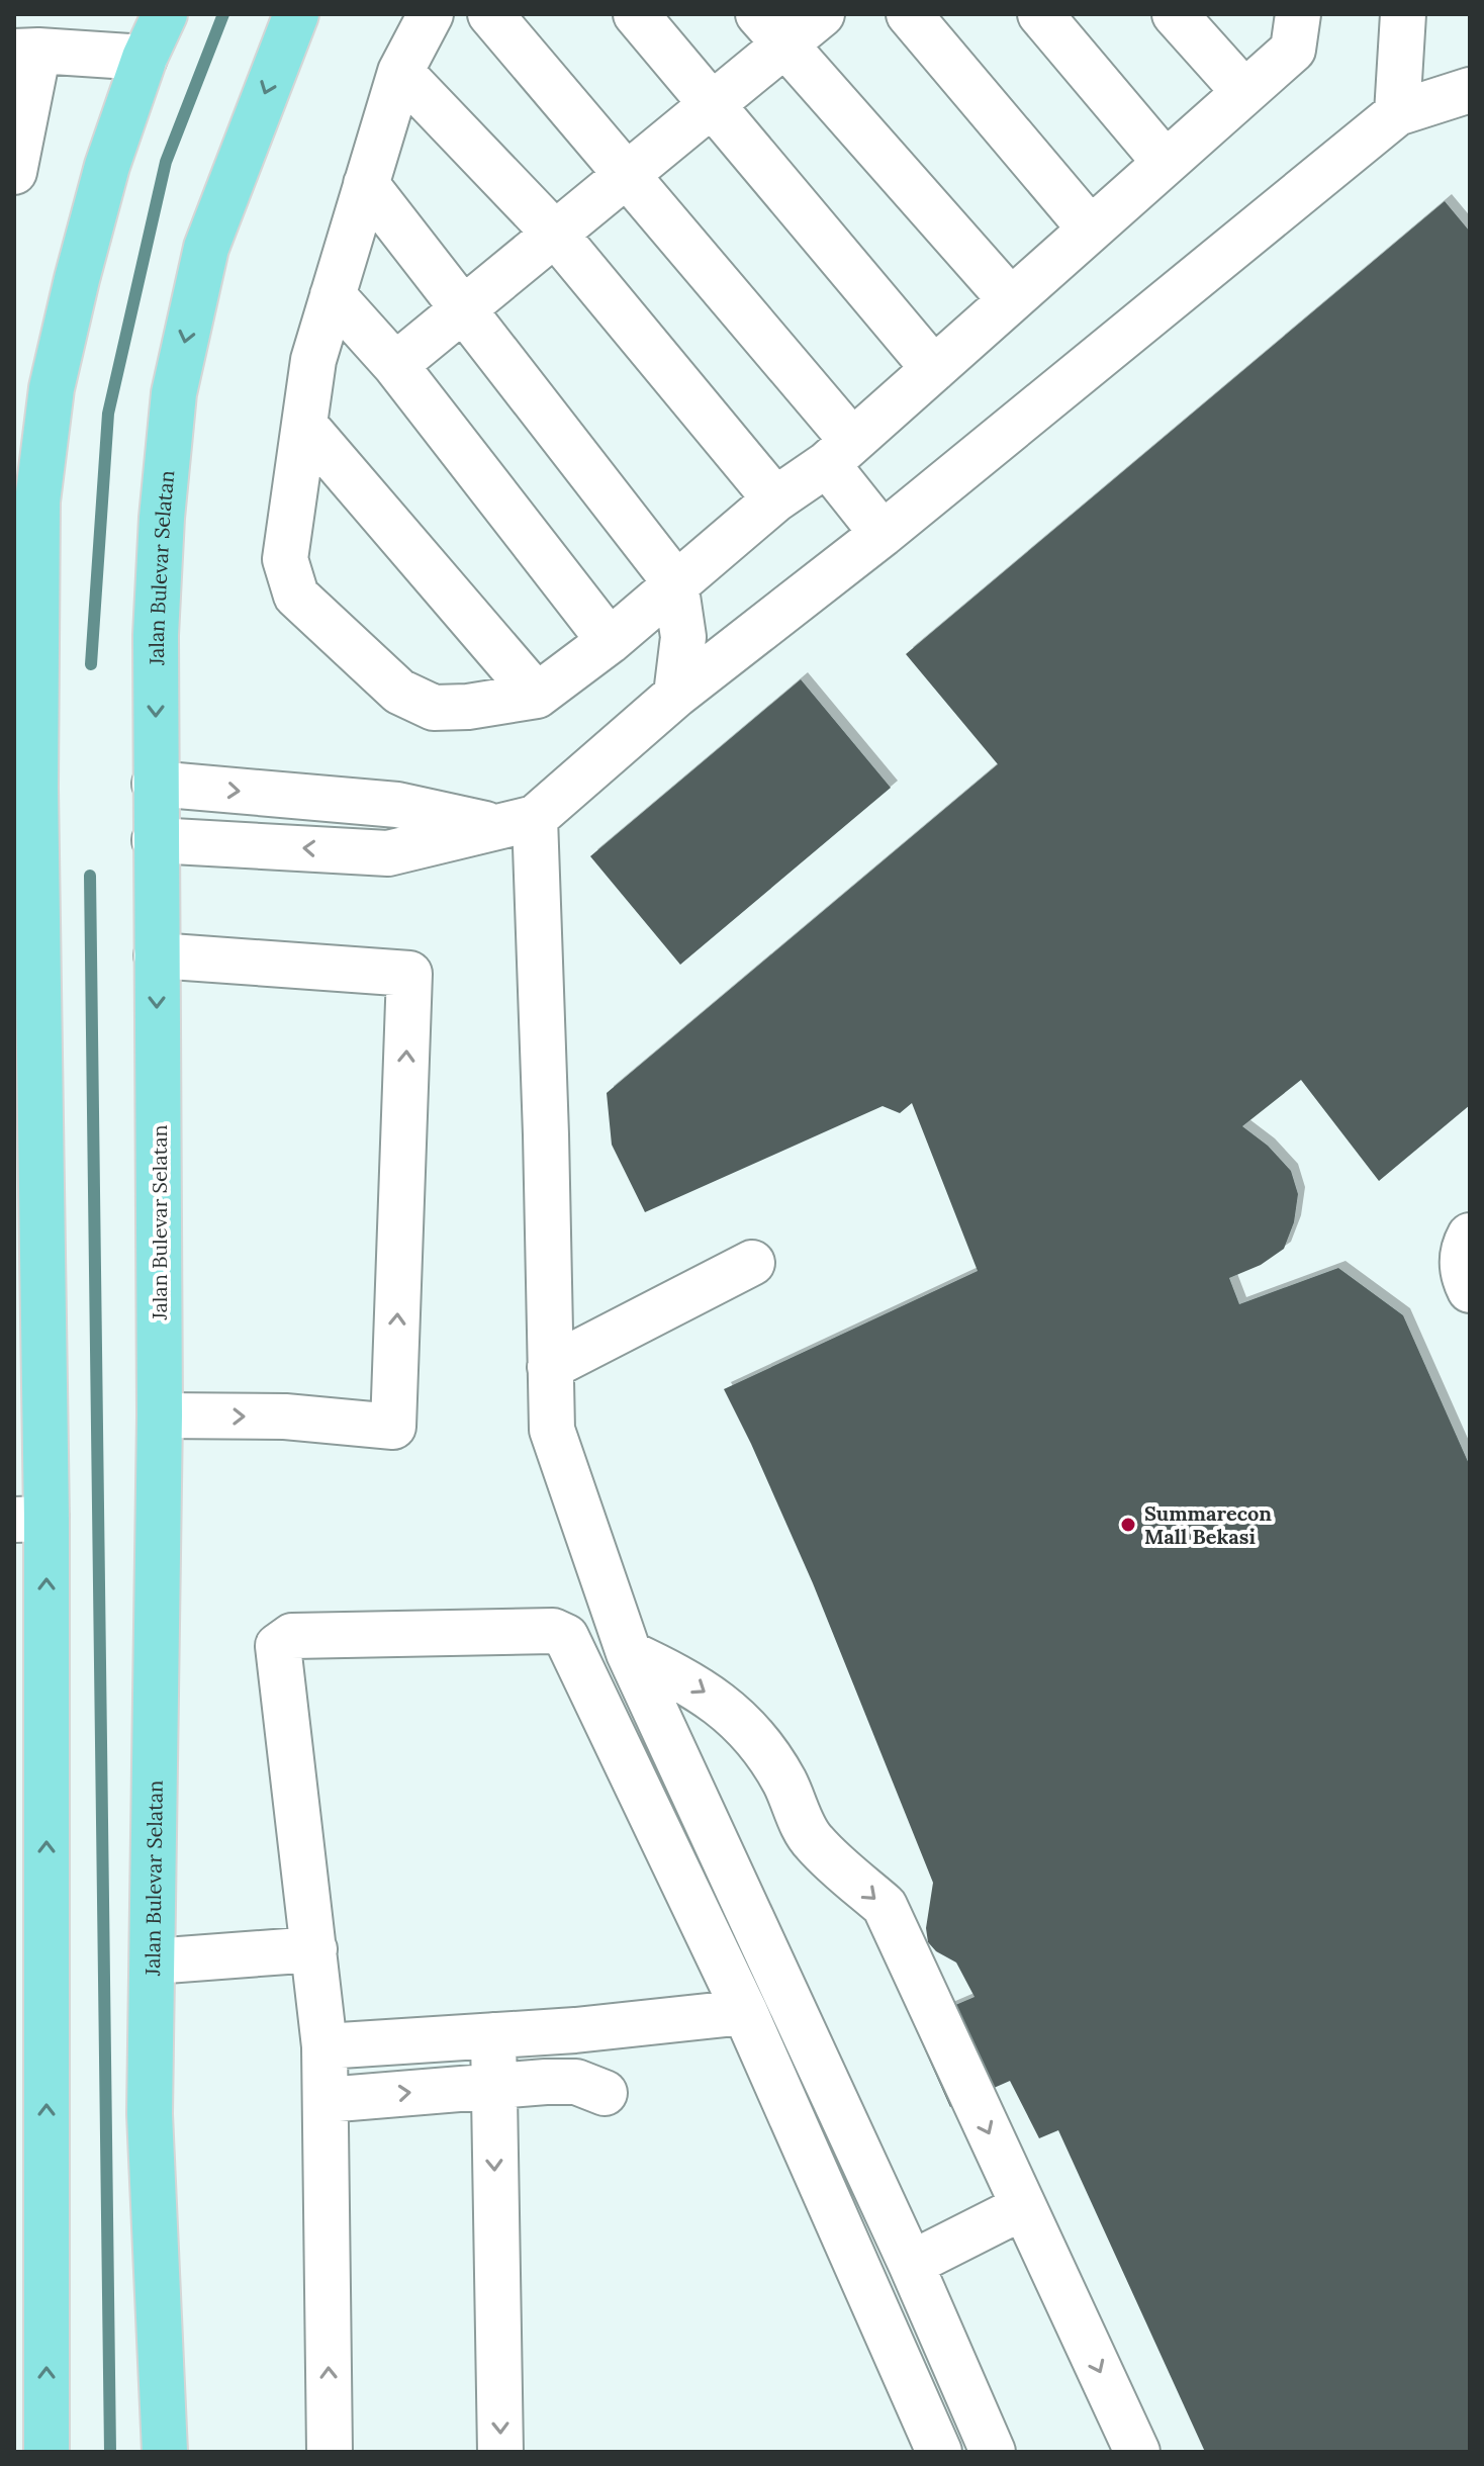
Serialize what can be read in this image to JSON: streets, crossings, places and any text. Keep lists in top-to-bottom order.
{
  "streets": {
    "main road": ["Jalan Bulevar Selatan"]
  },
  "places": ["Summarecon Mall Bekasi"]
}
